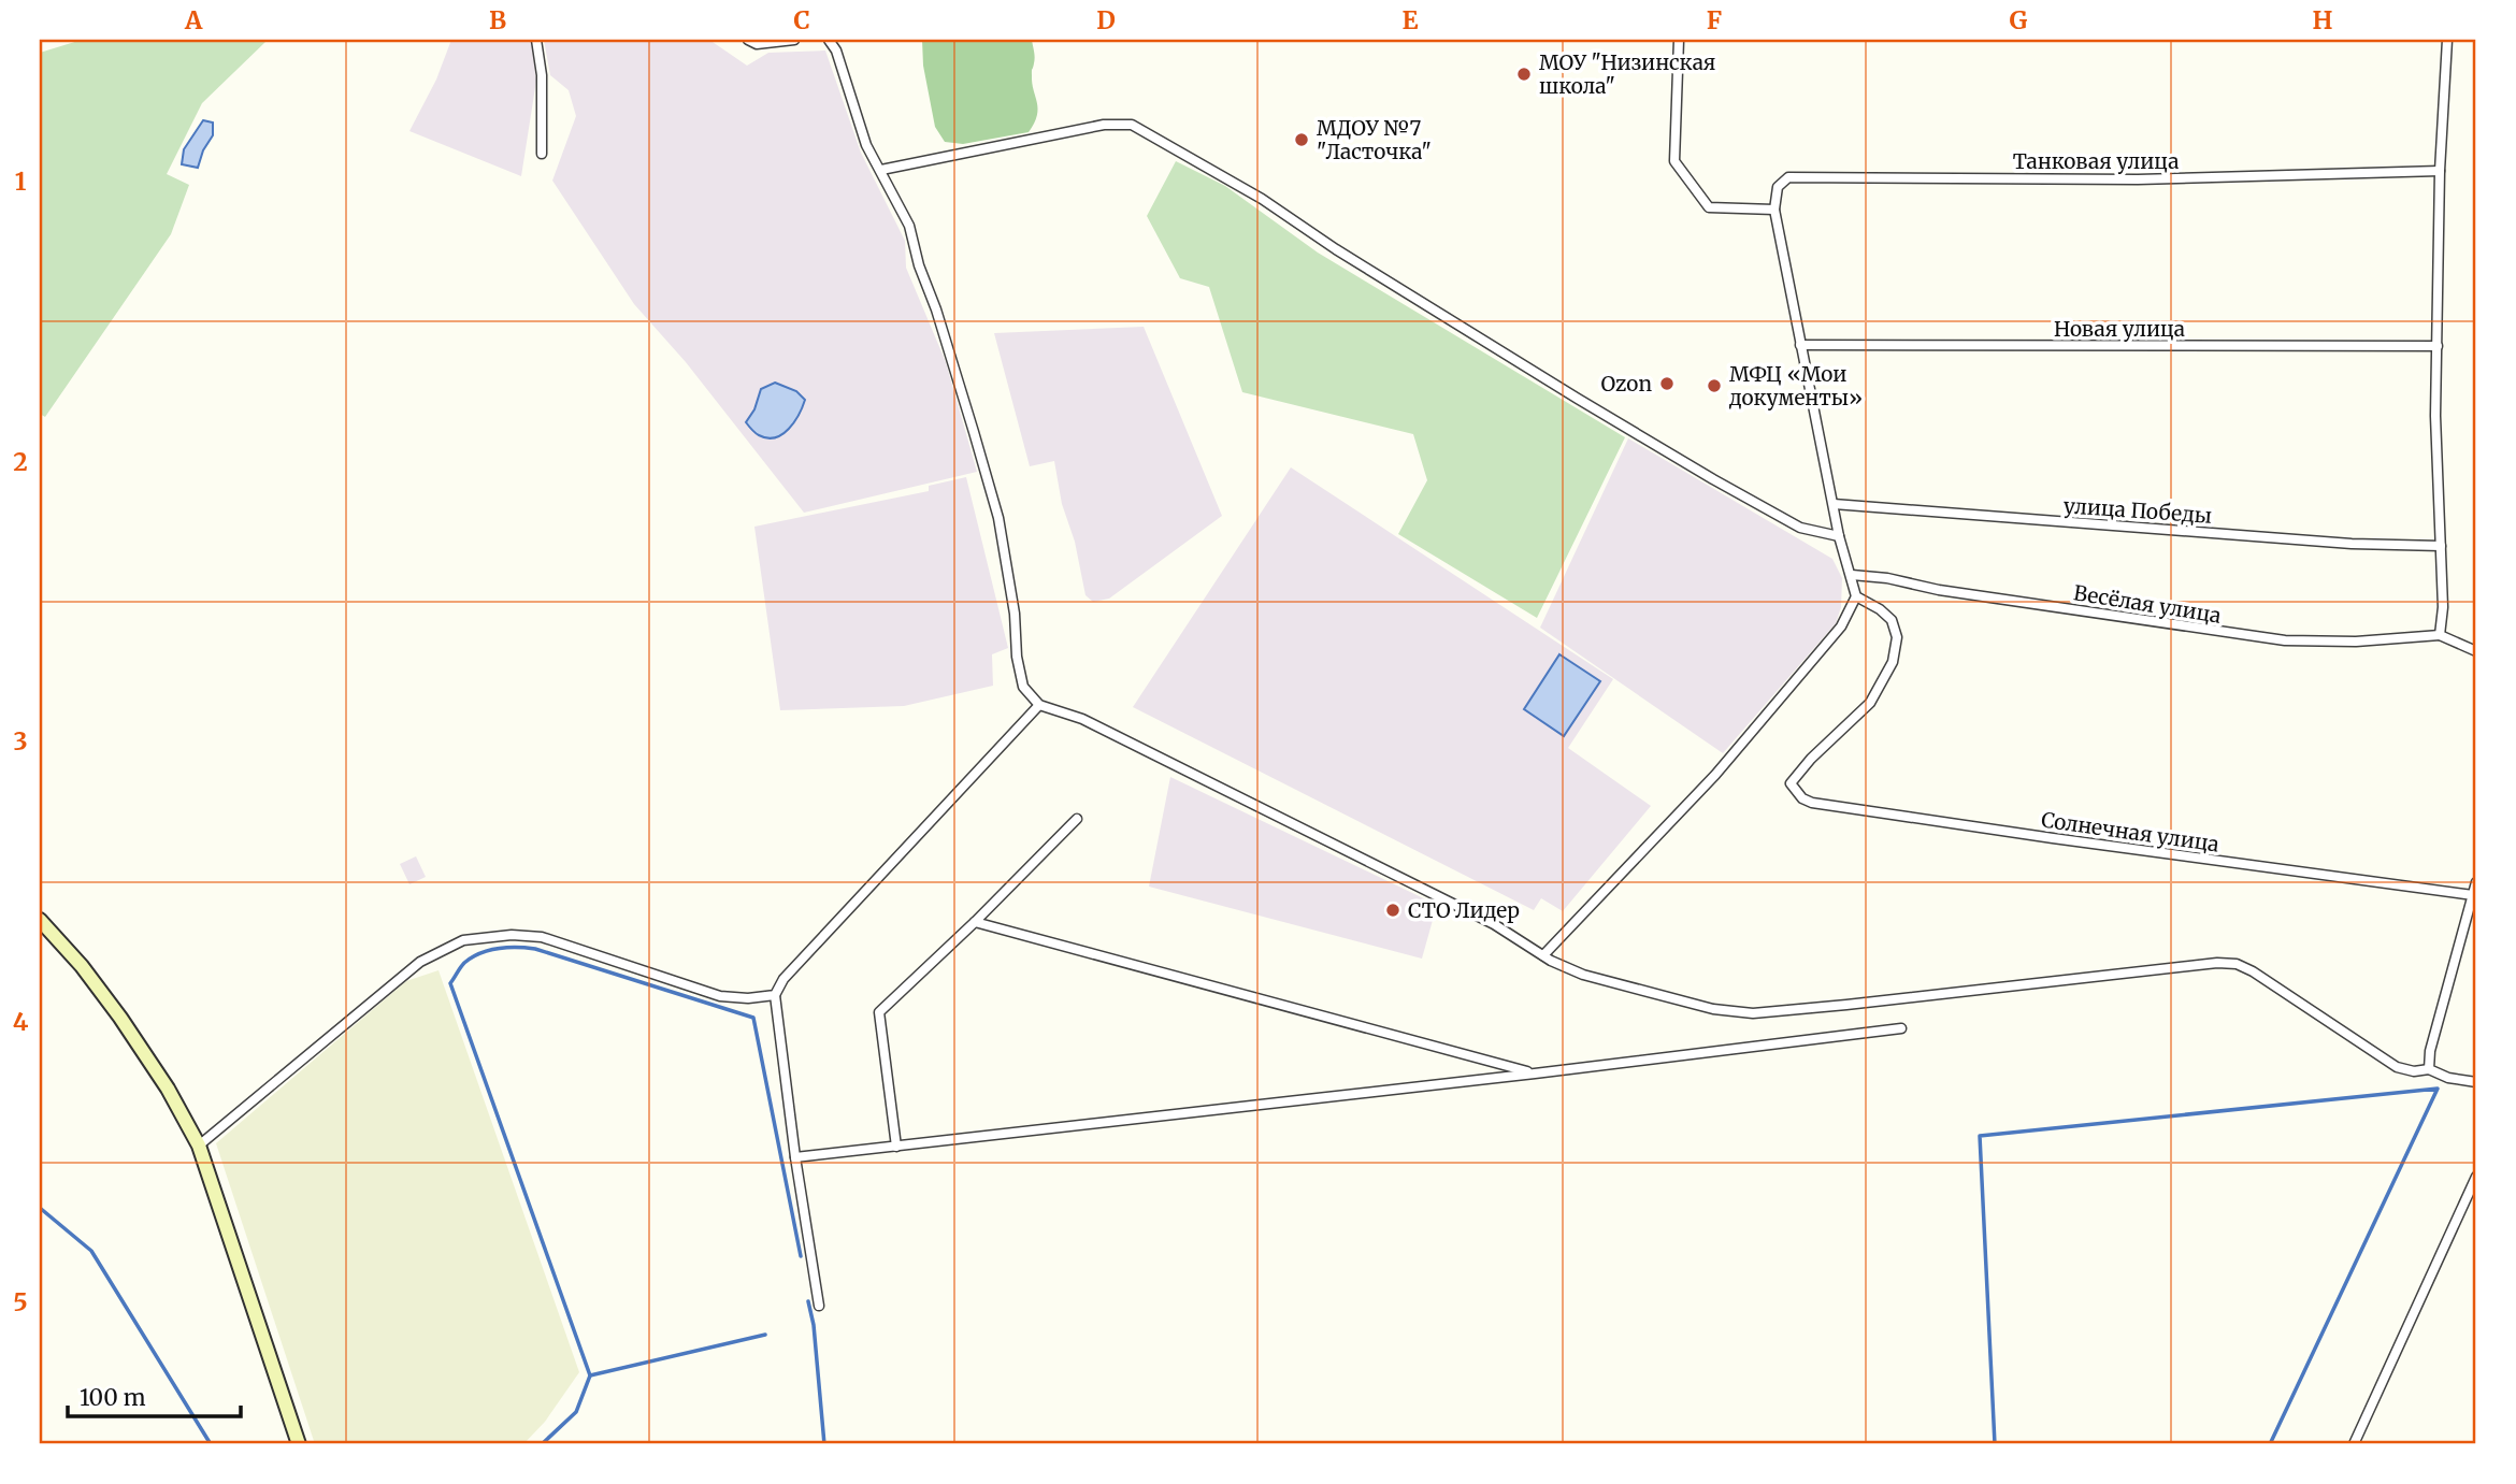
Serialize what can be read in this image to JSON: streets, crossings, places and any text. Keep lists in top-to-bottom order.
{
  "streets": {
    "street": [
      "Танковая улица",
      "Новая улица",
      "улица Победы",
      "Весёлая улица",
      "Солнечная улица"
    ]
  },
  "places": [
    "МОУ \"Низинская школа\"",
    "МДОУ №7 \"Ласточка\"",
    "Ozon",
    "МФЦ «Мои документы»",
    "СТО Лидер"
  ],
  "scale_bar": "100 m",
  "grid": {
    "columns": [
      "A",
      "B",
      "C",
      "D",
      "E",
      "F",
      "G",
      "H"
    ],
    "rows": [
      "1",
      "2",
      "3",
      "4",
      "5"
    ]
  }
}
